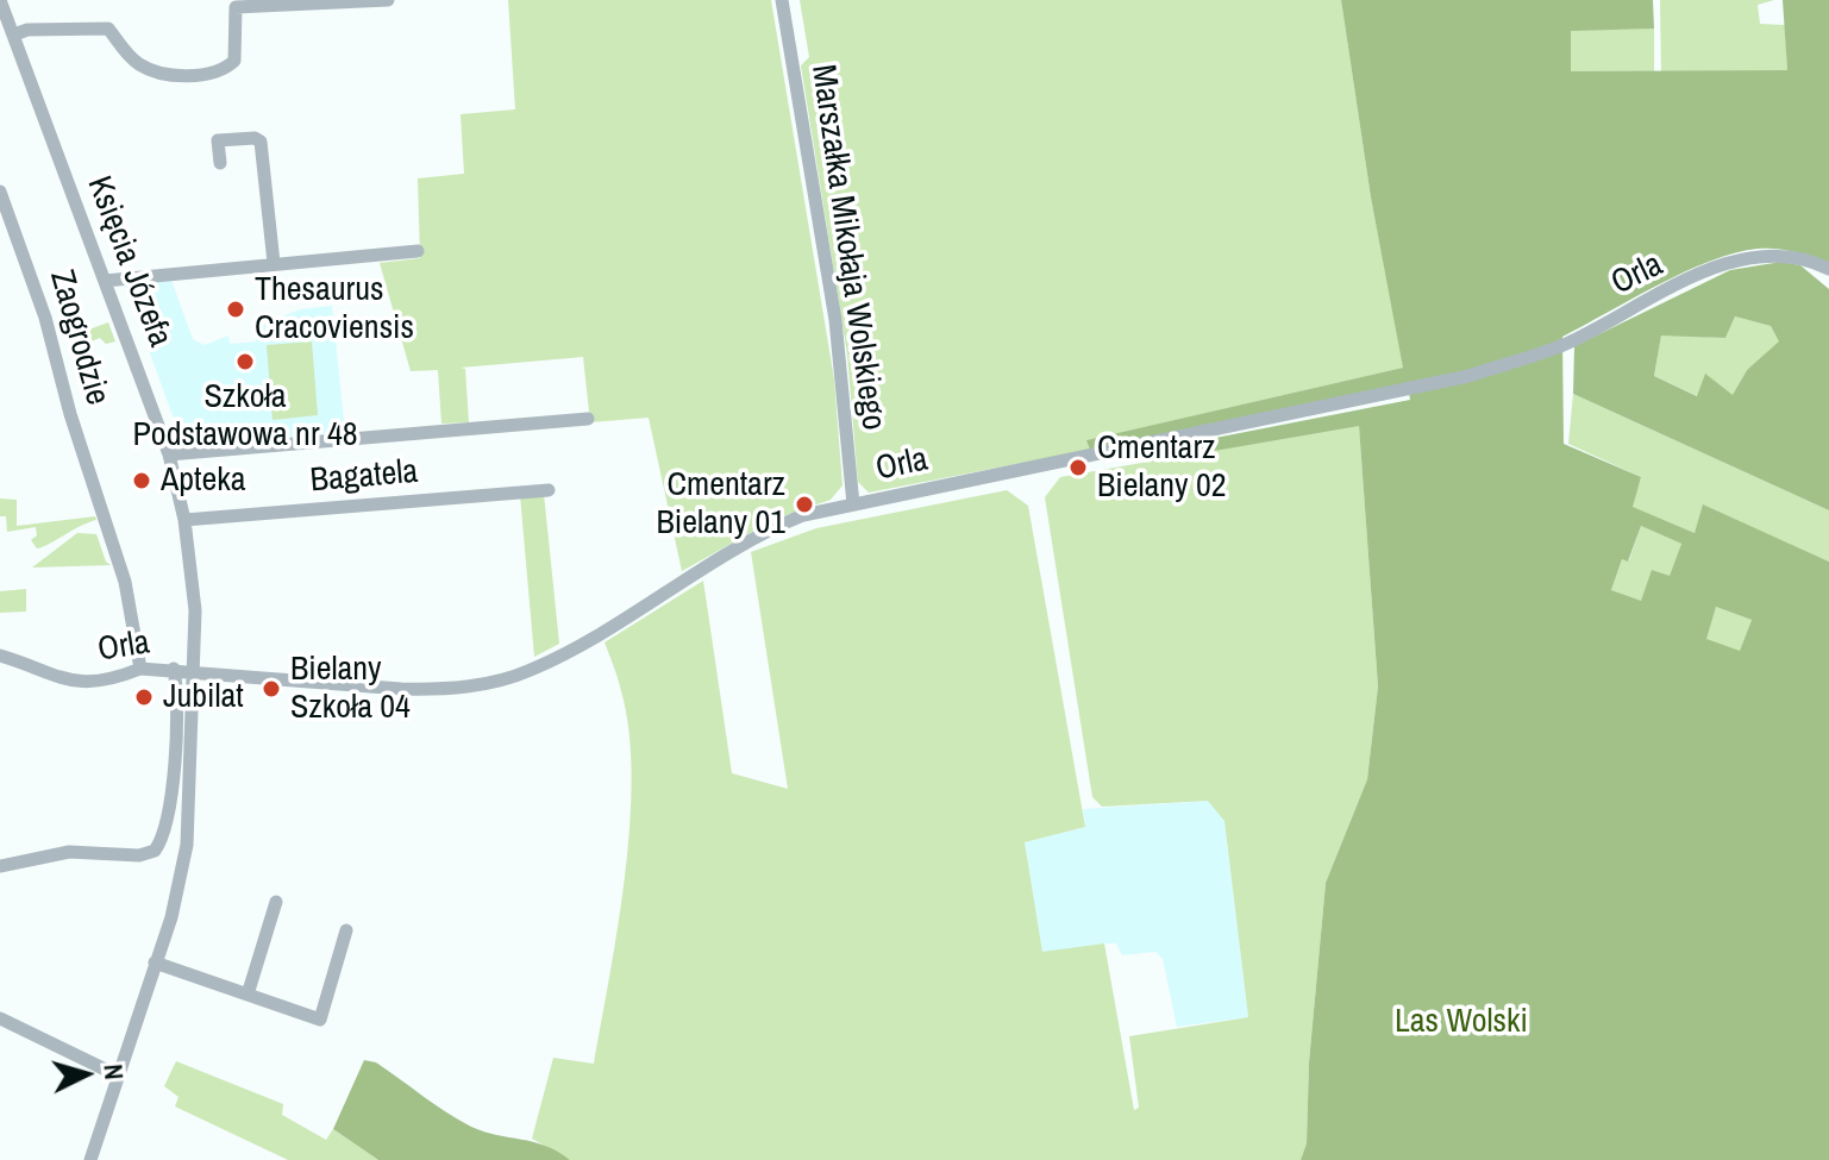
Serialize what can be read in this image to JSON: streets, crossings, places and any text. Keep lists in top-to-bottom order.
{
  "streets": {
    "street": [
      "Marszałka Mikołaja Wolskiego",
      "Księcia Józefa",
      "Orla",
      "Zaogrodzie",
      "Bagatela"
    ]
  },
  "crossings": [
    ["Marszałka Mikołaja Wolskiego", "Orla"],
    ["Księcia Józefa", "Orla"],
    ["Księcia Józefa", "Bagatela"],
    ["Orla", "Zaogrodzie"]
  ],
  "parks": ["Las Wolski"],
  "places": [
    "Thesaurus Cracoviensis",
    "Szkoła Podstawowa nr 48",
    "Cmentarz Bielany 02",
    "Apteka",
    "Cmentarz Bielany 01",
    "Bielany Szkoła 04",
    "Jubilat"
  ],
  "north": "right"
}
